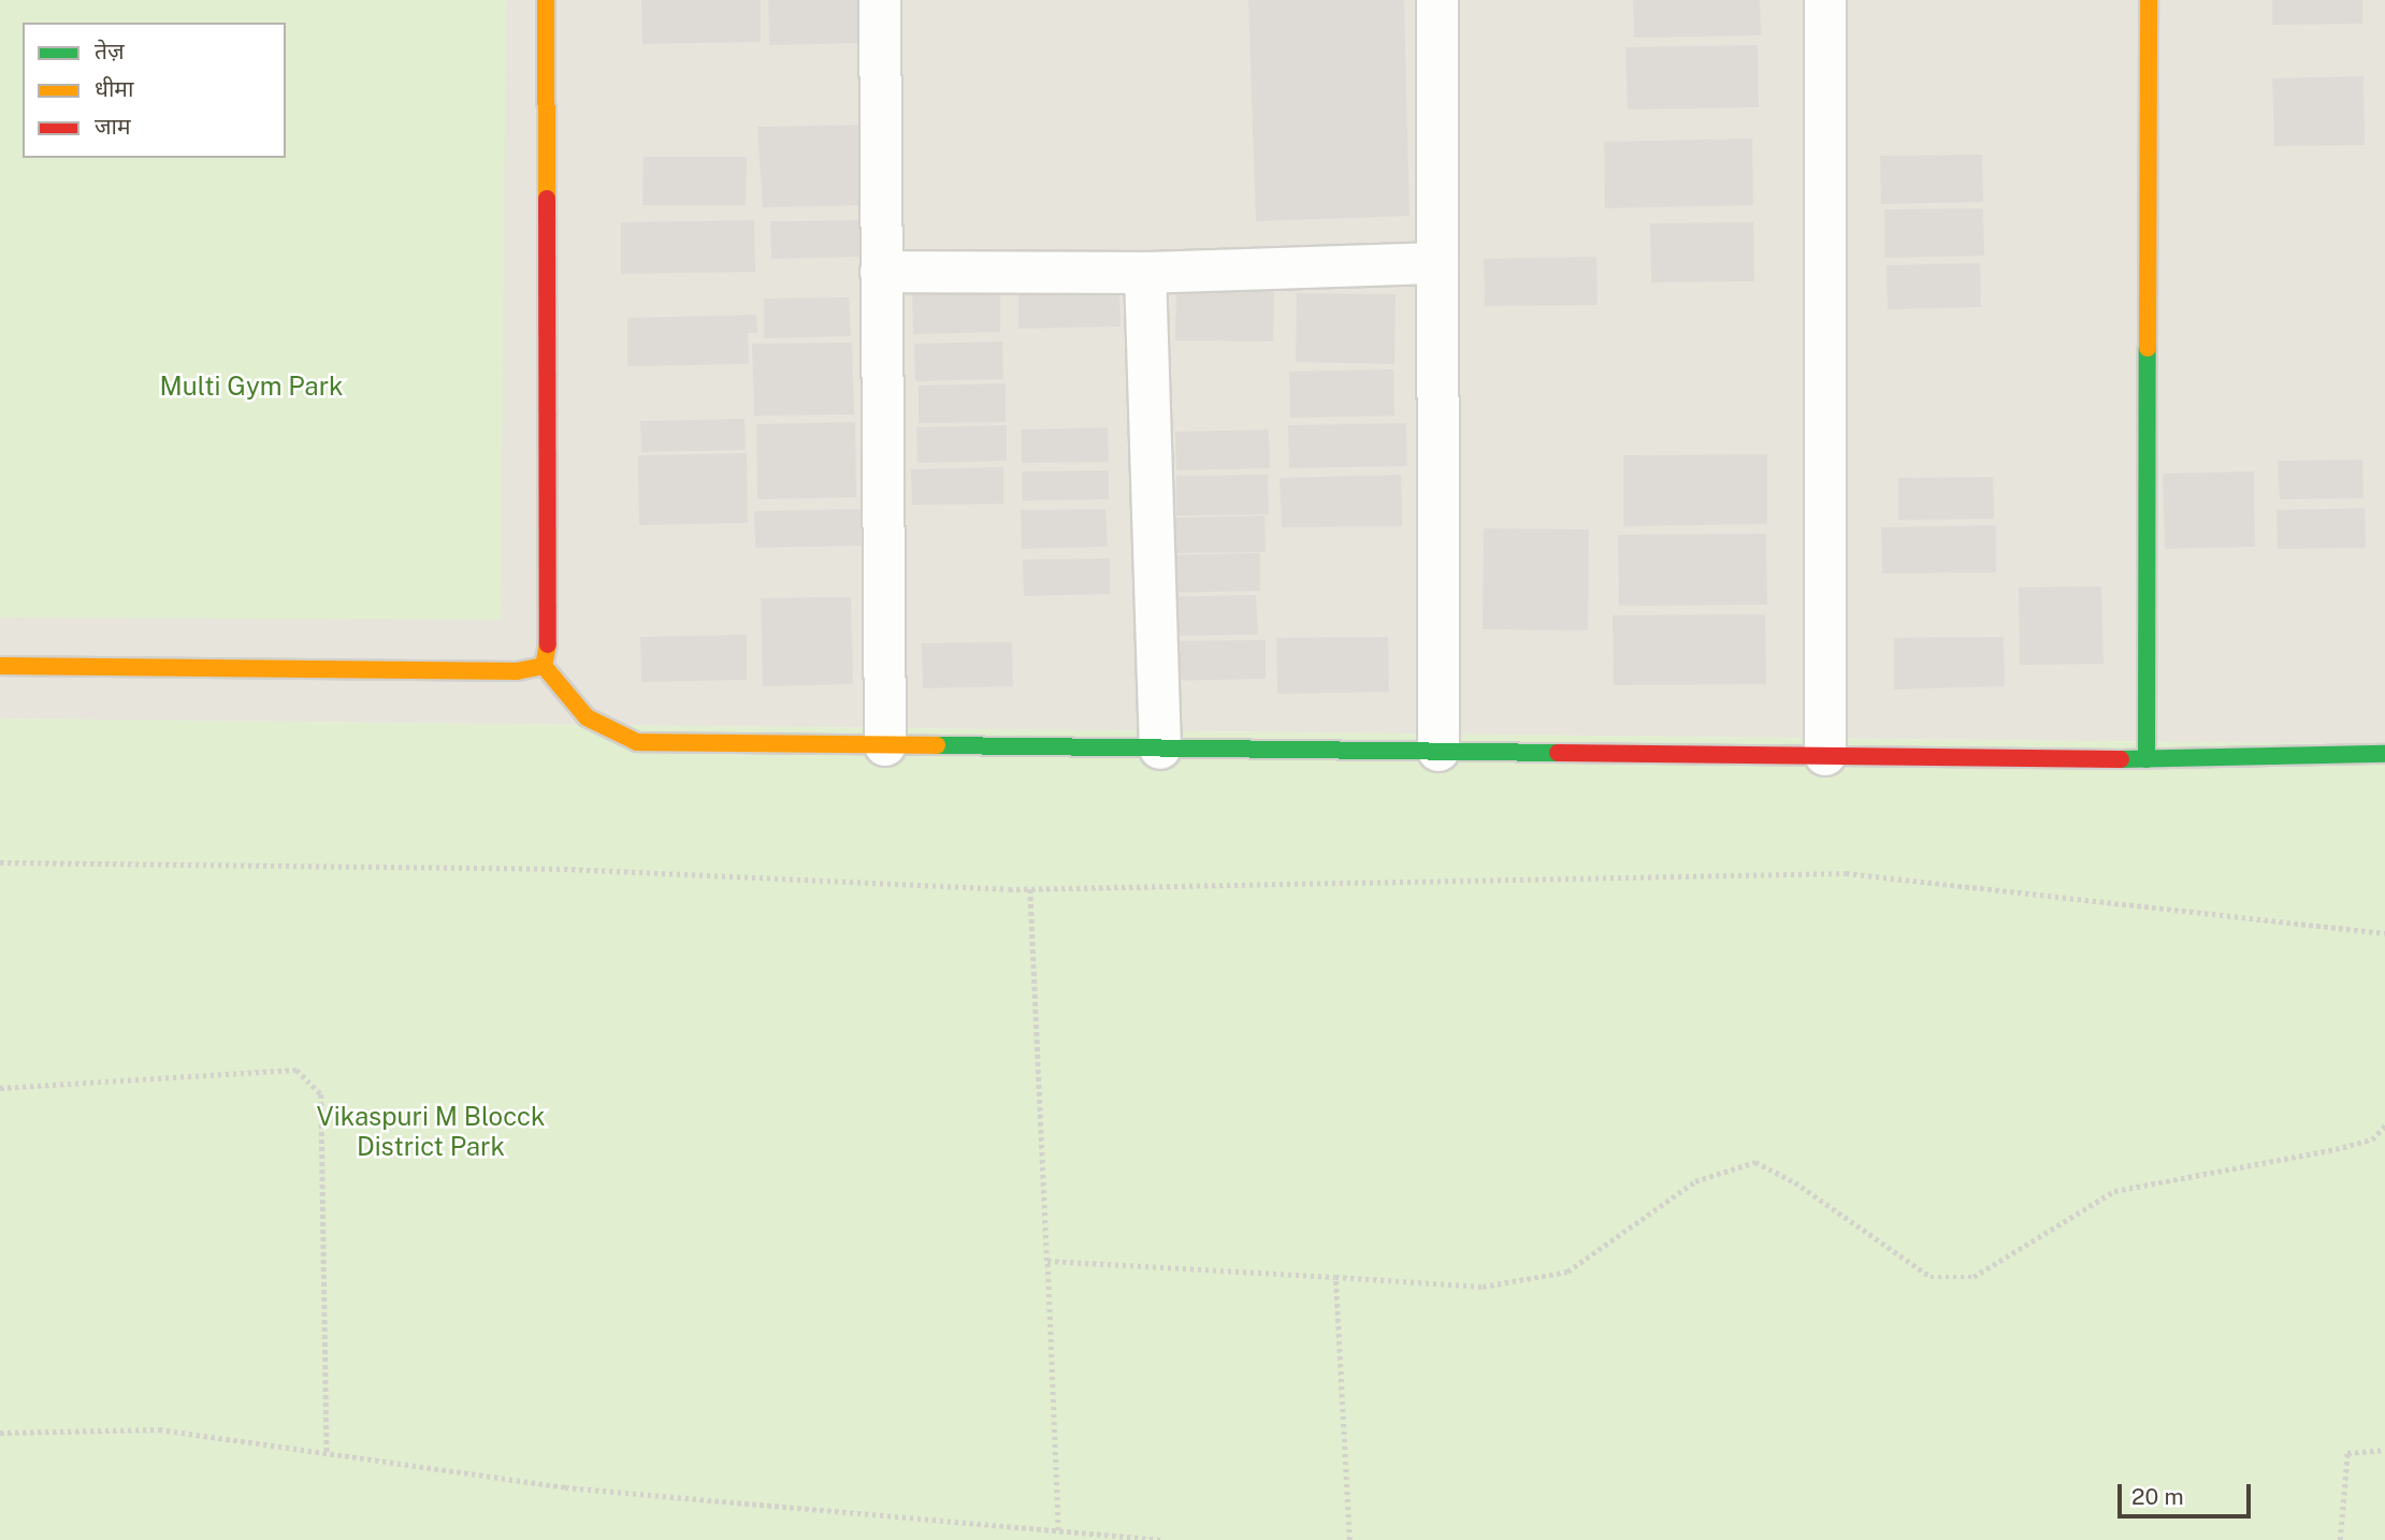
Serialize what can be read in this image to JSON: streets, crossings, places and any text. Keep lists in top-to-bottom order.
{
  "parks": ["Multi Gym Park", "Vikaspuri M Blocck District Park"],
  "legend": ["तेज़", "धीमा", "जाम"],
  "scale_bar": "20 m"
}
